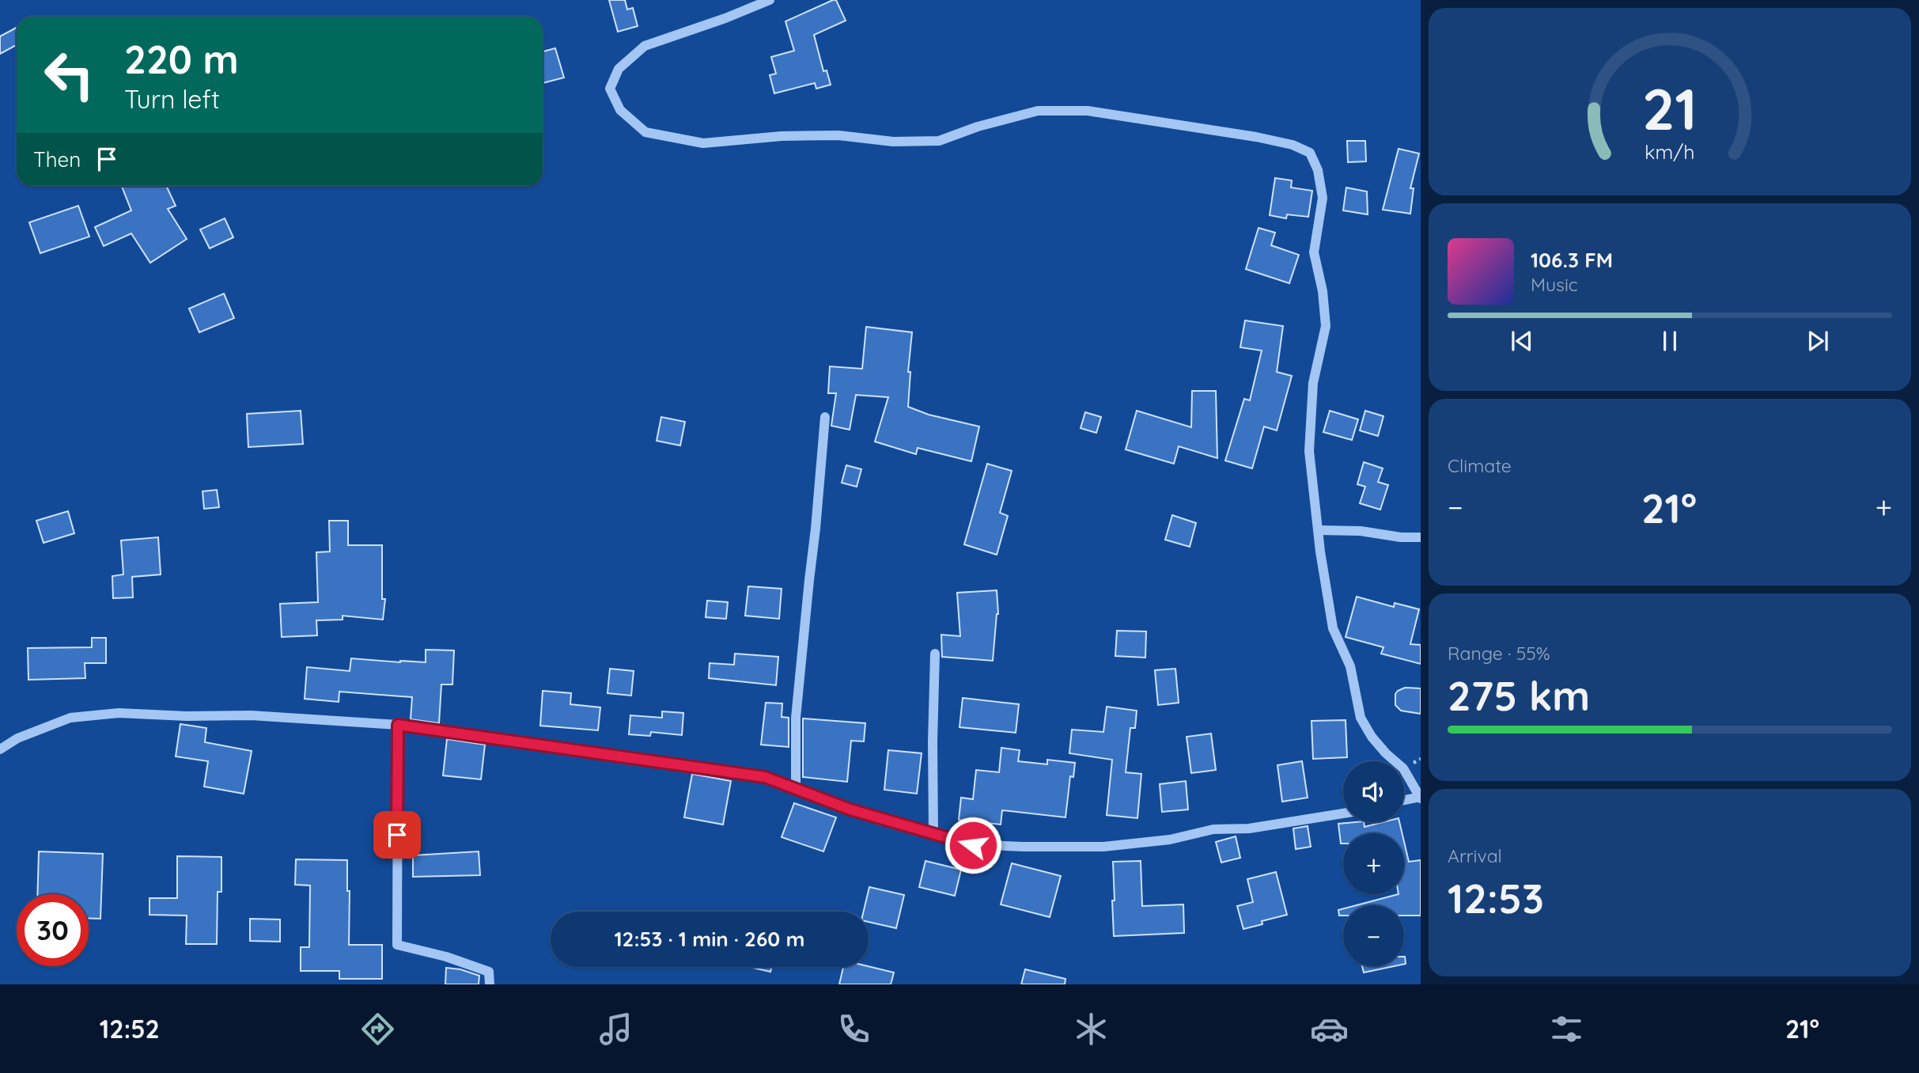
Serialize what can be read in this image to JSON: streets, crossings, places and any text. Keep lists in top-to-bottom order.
{
  "page": {
    "turn": ["220 m", "Turn left"],
    "then": "Then",
    "song": ["106.3 FM", "Music"],
    "tile": [
      "Climate",
      ["Range · 55%", "275 km"],
      ["Arrival", "12:53"]
    ],
    "heat": ["−", "21°", "+"],
    "map_buttons": ["+", "−"],
    "limit": "30",
    "trip": "12:53 · 1 min · 260 m",
    "tabs": ["12:52", "21°"],
    "gauge": ["21", "km/h"]
  }
}
